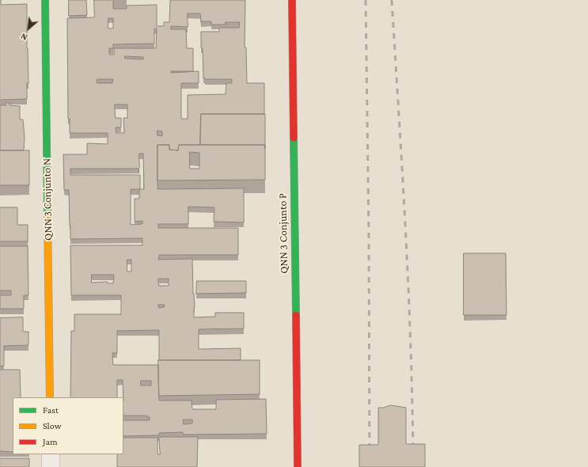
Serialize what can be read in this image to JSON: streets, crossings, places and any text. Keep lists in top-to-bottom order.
{
  "streets": {
    "street": ["QNN 3 Conjunto N", "QNN 3 Conjunto P"]
  },
  "legend": ["Fast", "Slow", "Jam"],
  "north": "bottom left"
}
